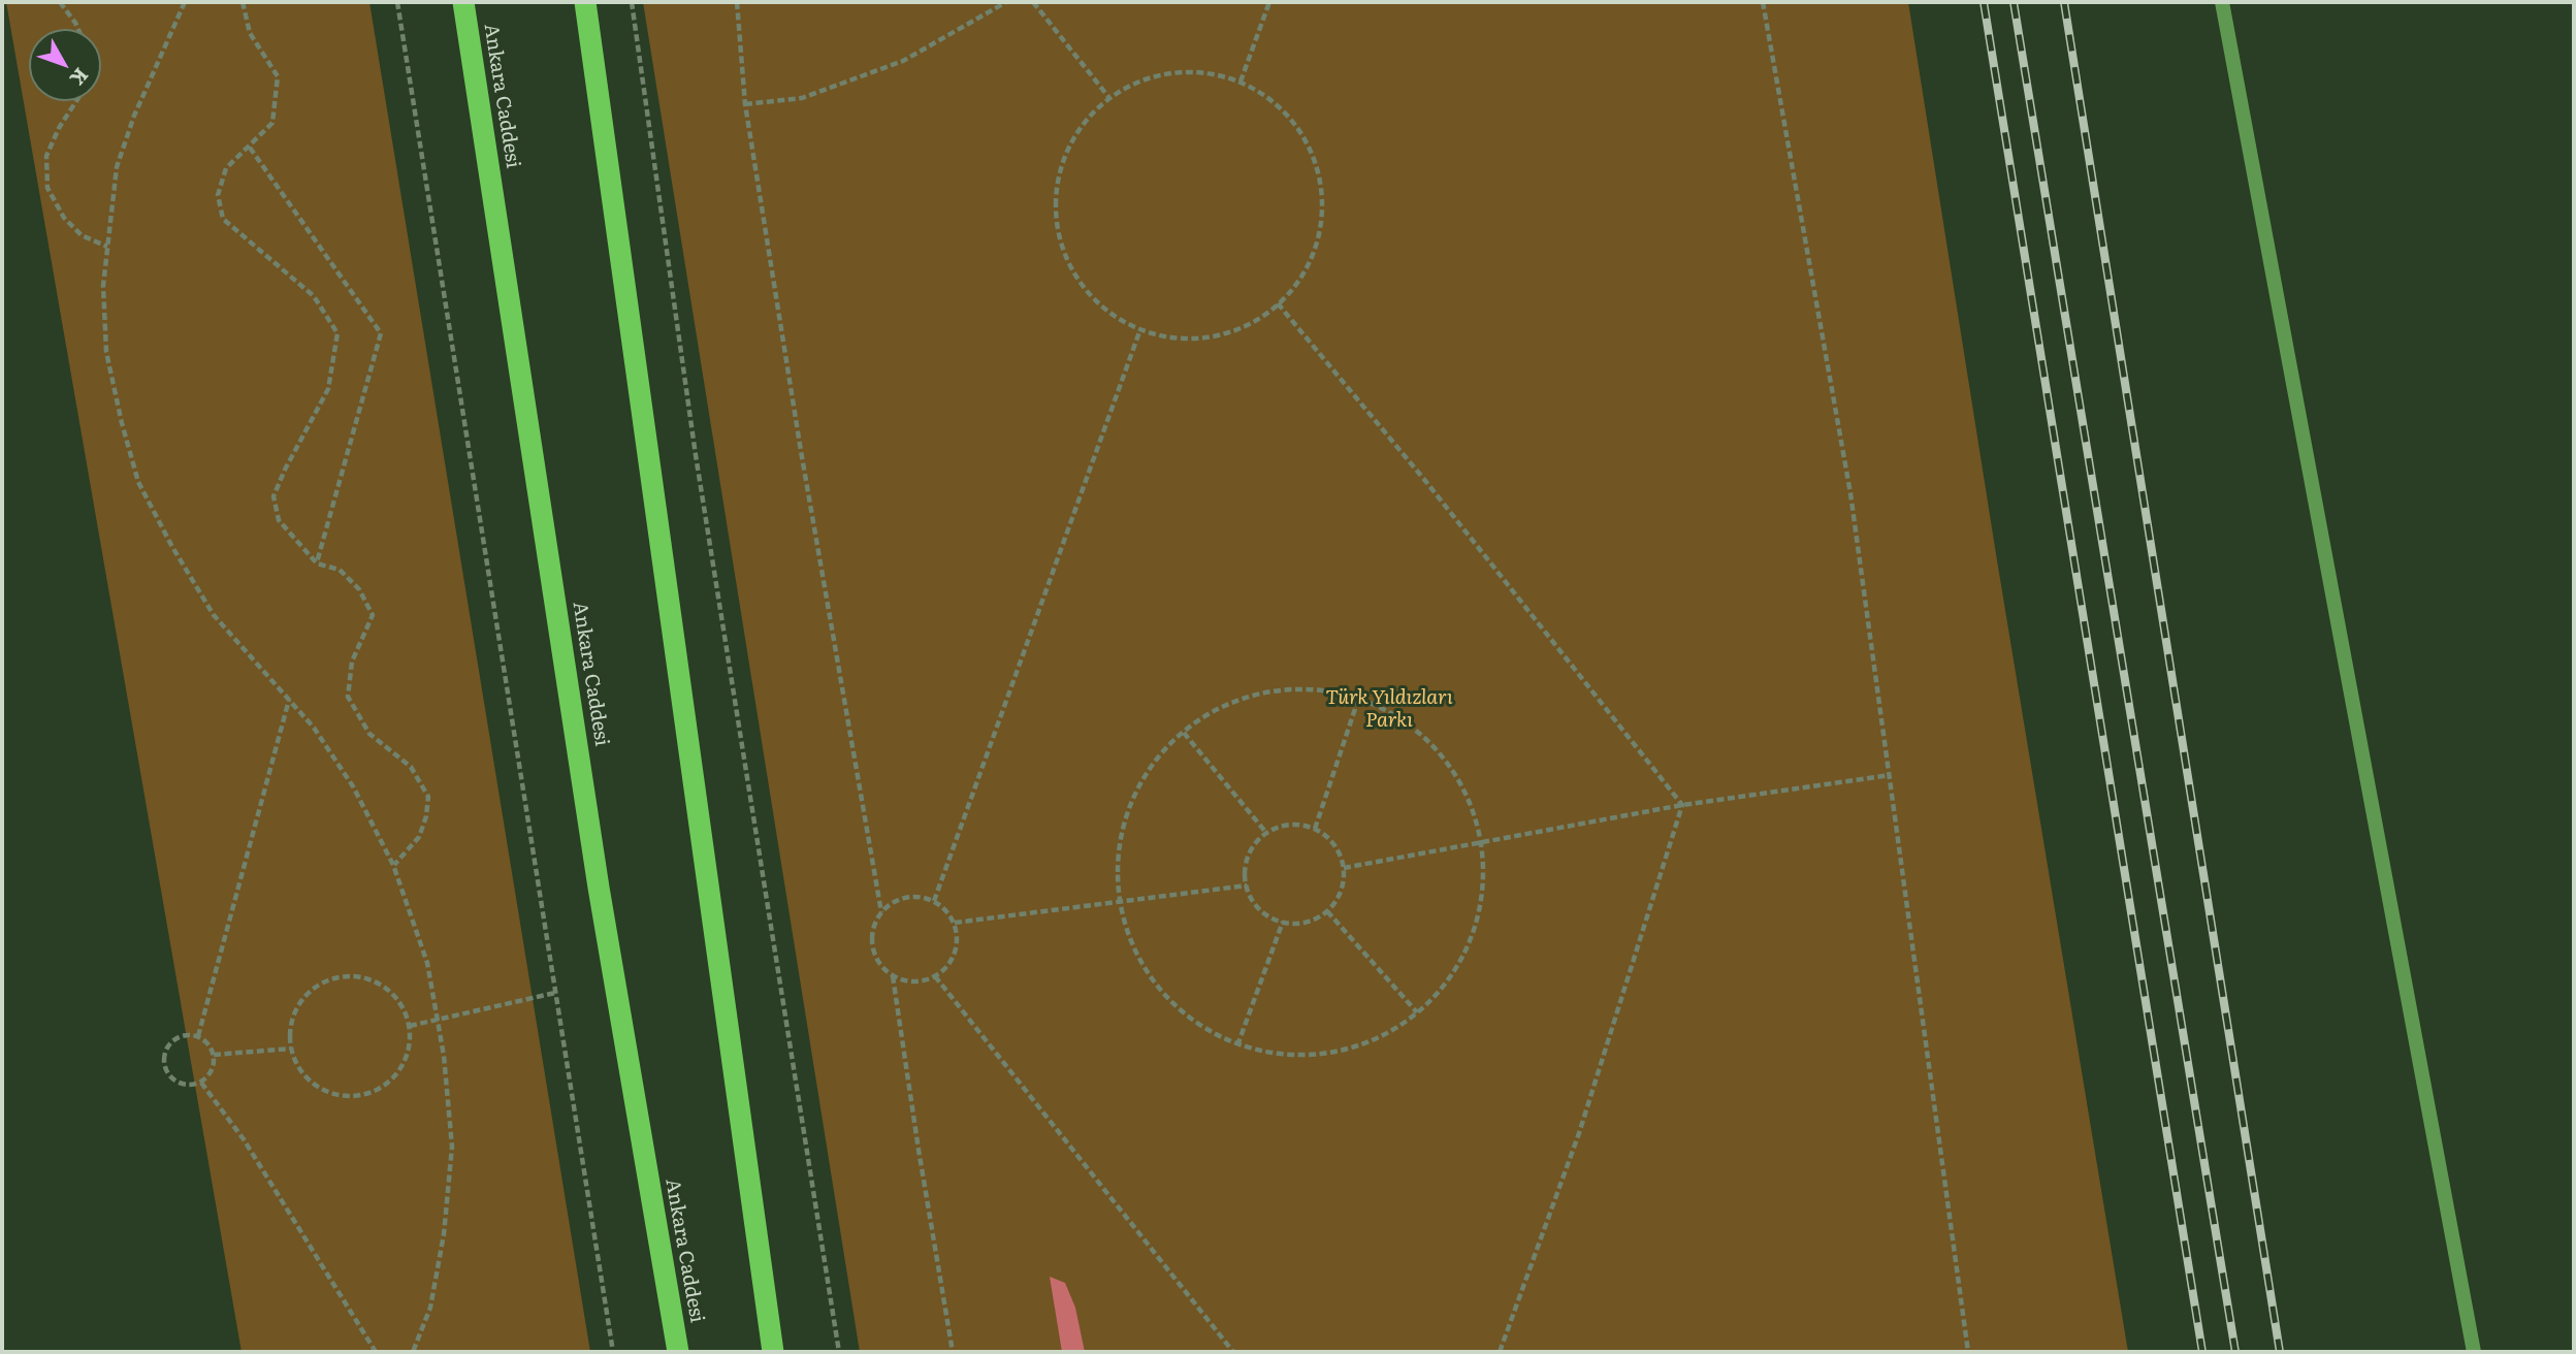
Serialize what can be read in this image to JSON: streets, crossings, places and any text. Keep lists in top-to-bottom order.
{
  "streets": {
    "highway": ["Ankara Caddesi"]
  },
  "parks": ["Türk Yıldızları Parkı"],
  "north": "bottom right"
}
